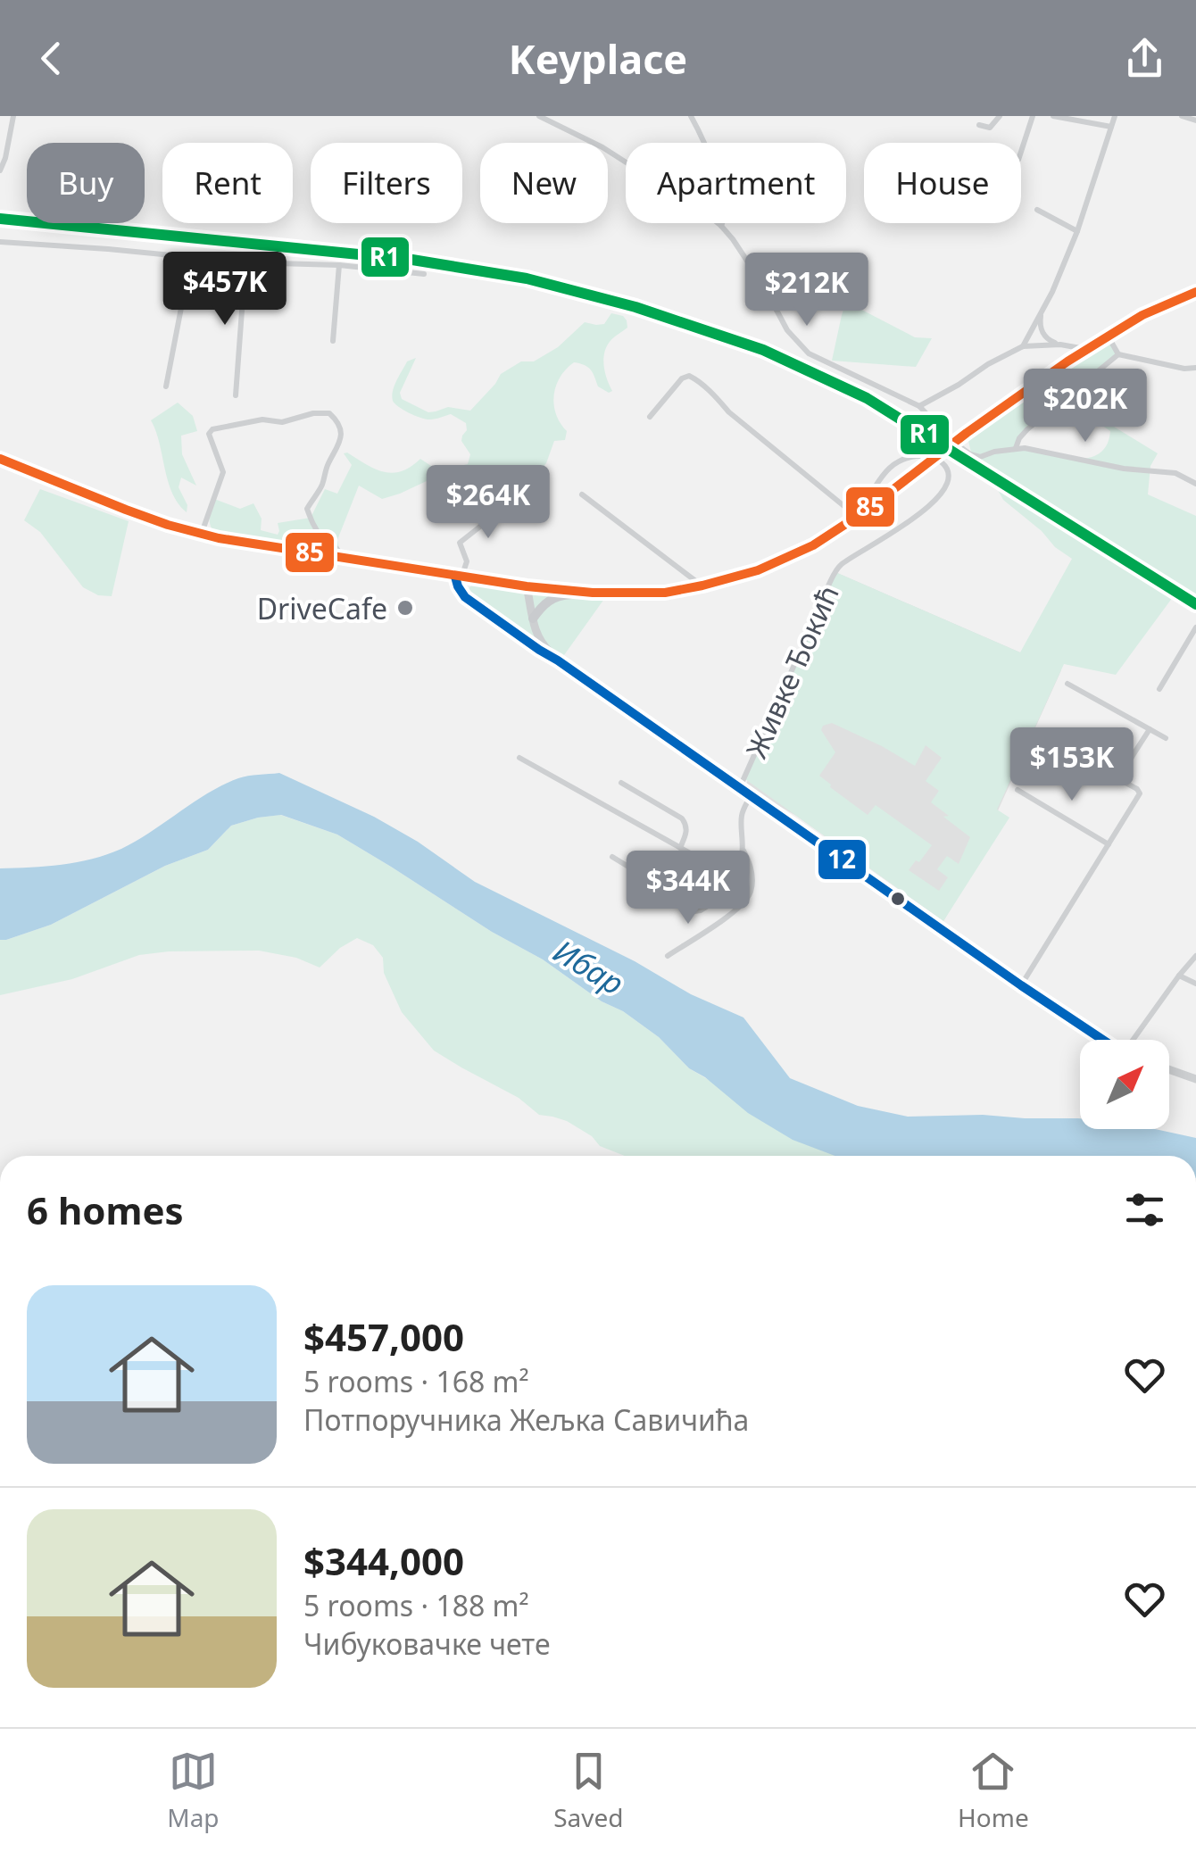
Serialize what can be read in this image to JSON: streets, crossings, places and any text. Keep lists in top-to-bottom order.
{
  "streets": {
    "street": ["Живке Ђокић"]
  },
  "water": ["Ибар"],
  "places": ["DriveCafe"],
  "lines": ["transit line R1", "transit line 85", "transit line 12"],
  "north": "top right",
  "page": {
    "header": "Keyplace",
    "chip": [
      "Buy",
      "Rent",
      "Filters",
      "New",
      "Apartment",
      "House"
    ],
    "price": [
      "$457K",
      "$212K",
      "$202K",
      "$264K",
      "$153K",
      "$344K"
    ],
    "heading": "6 homes",
    "list": [
      {
        "name": "$457,000",
        "note": "5 rooms · 168 m² · Потпоручника Жељка Савичића"
      },
      {
        "name": "$344,000",
        "note": "5 rooms · 188 m² · Чибуковачке чете"
      }
    ],
    "tabs": ["Map", "Saved", "Home"]
  }
}
